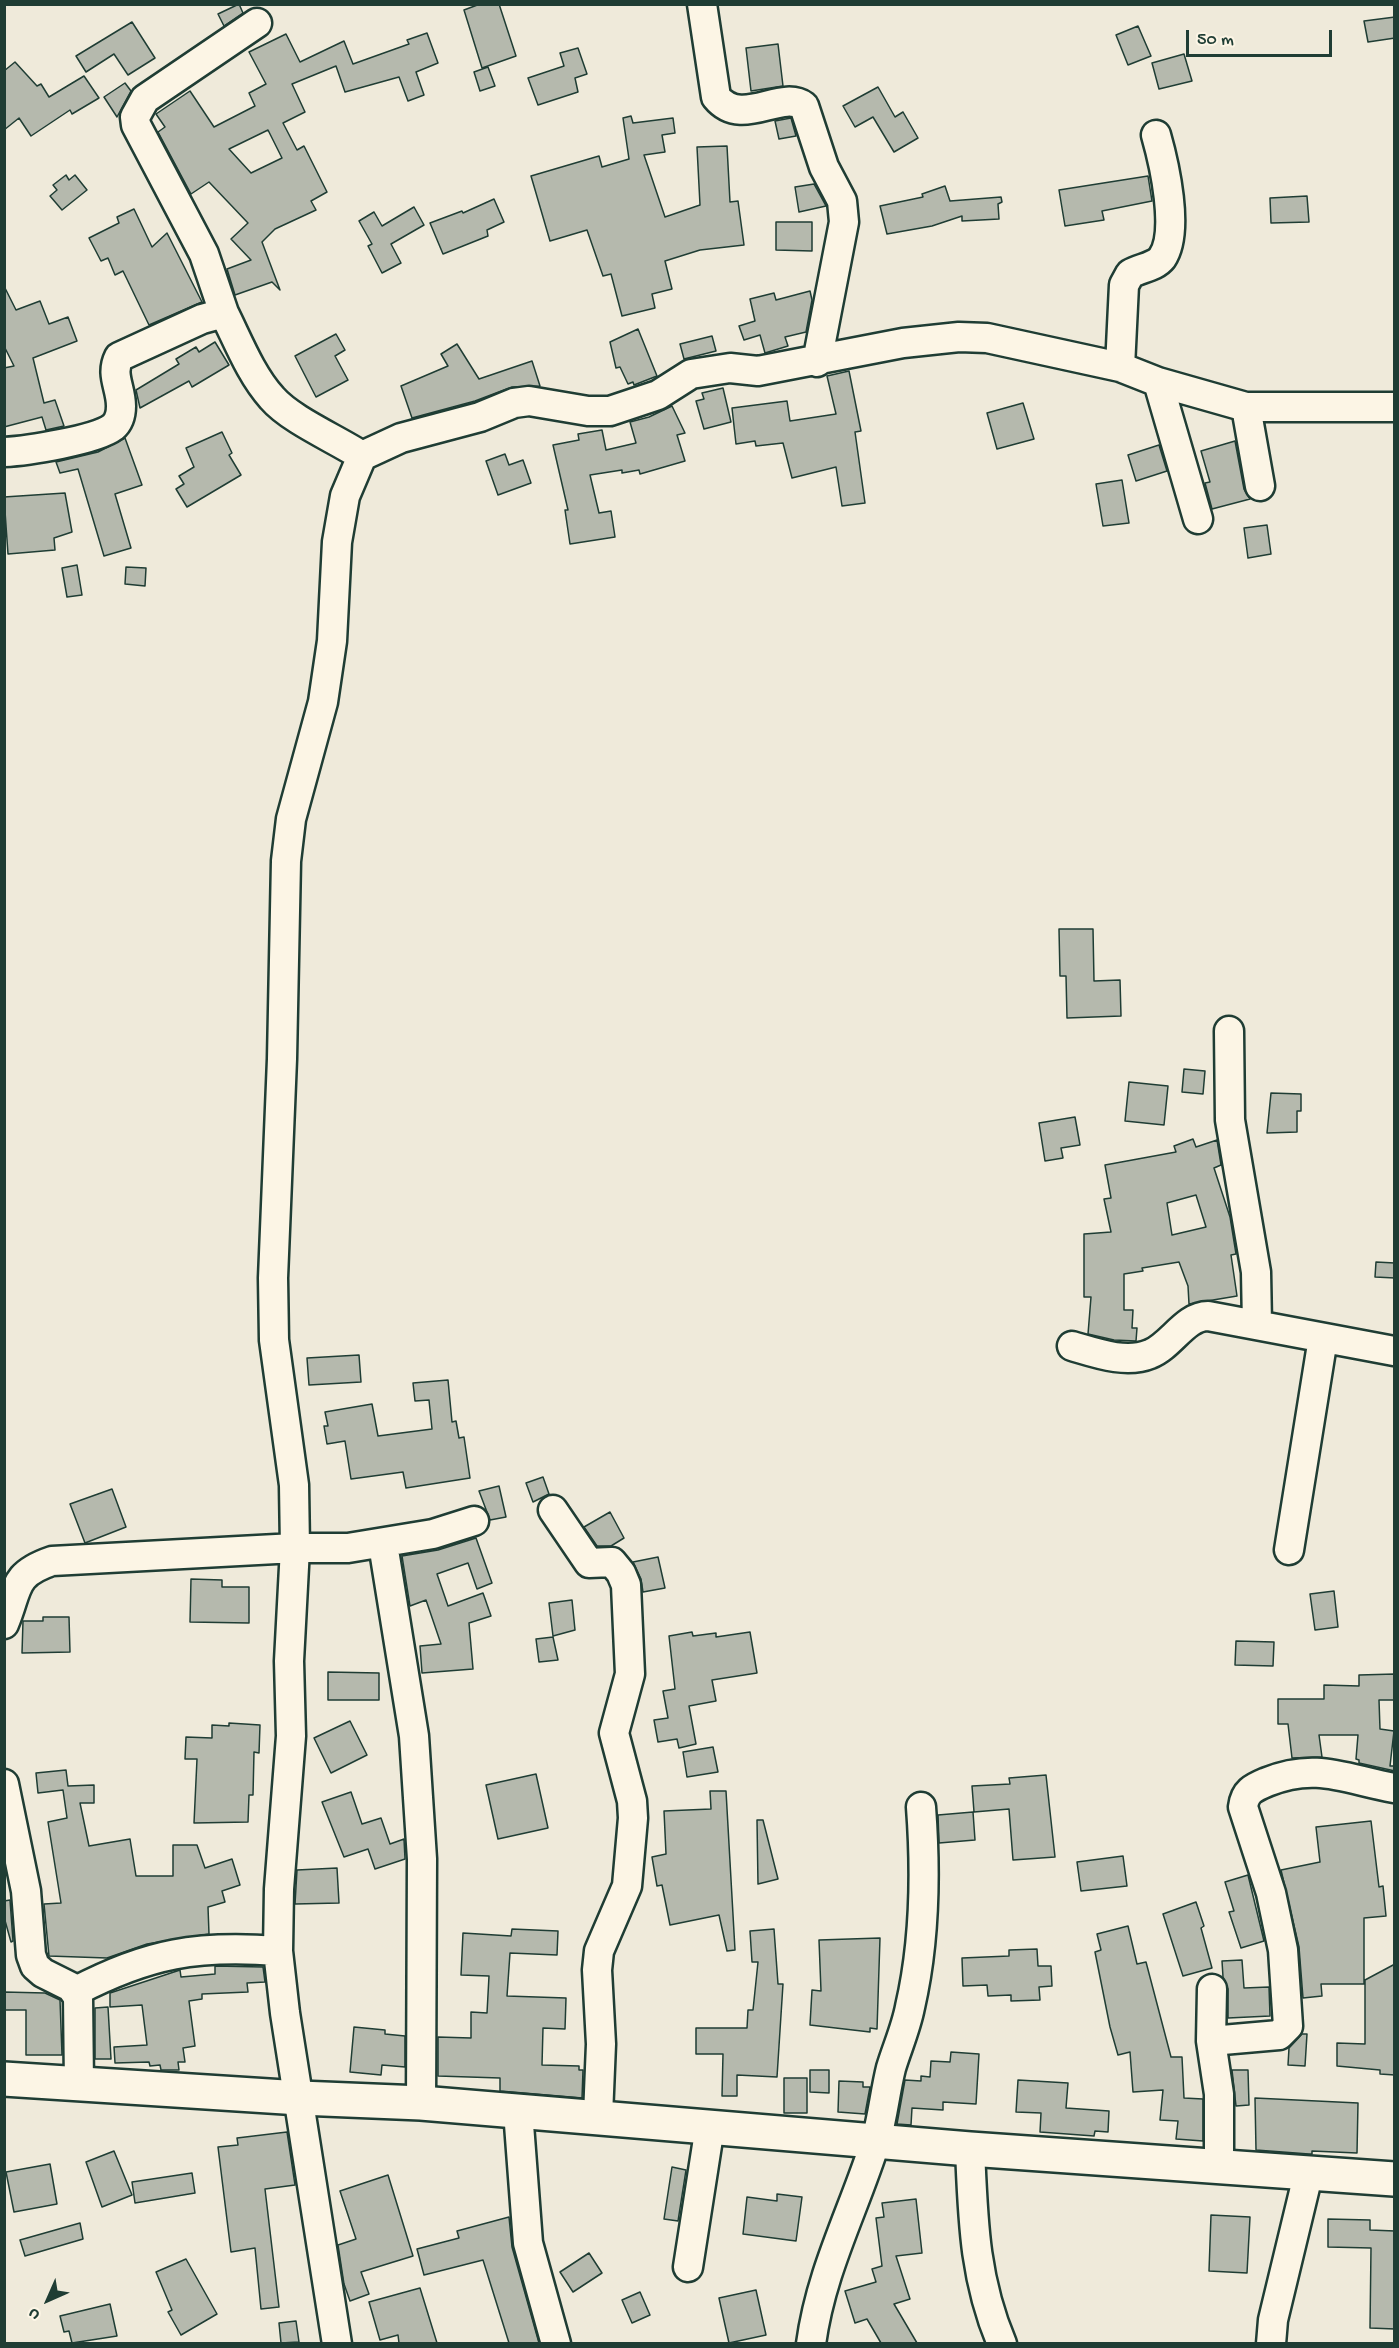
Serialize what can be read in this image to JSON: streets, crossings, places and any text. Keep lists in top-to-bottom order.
{
  "scale_bar": "50 m",
  "north": "bottom left"
}
